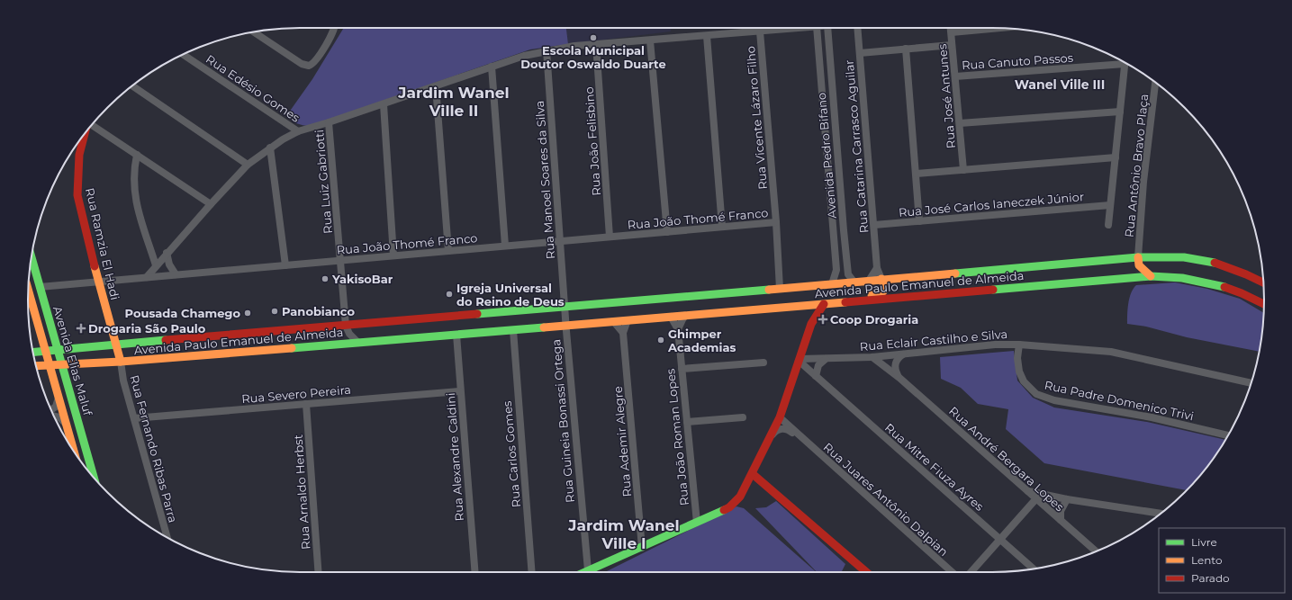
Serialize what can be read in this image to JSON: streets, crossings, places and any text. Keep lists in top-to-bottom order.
{
  "streets": {
    "main road": ["Rua Ramzia El Hadi", "Avenida Paulo Emanuel de Almeida", "Avenida Elias Maluf"],
    "street": [
      "Rua Canuto Passos",
      "Rua Edésio Gomes",
      "Rua José Antunes",
      "Rua Vicente Lázaro Filho",
      "Rua João Felisbino",
      "Rua Catarina Carrasco Aguilar",
      "Avenida Pedro Bifano",
      "Rua Antônio Bravo Plaça",
      "Rua Manoel Soares da Silva",
      "Rua Luiz Gabriotti",
      "Rua José Carlos Ianeczek Júnior",
      "Rua João Thomé Franco",
      "Rua Eclair Castilho e Silva",
      "Rua Severo Pereira",
      "Rua Padre Domenico Trivi",
      "Rua Guineia Bonassi Ortega",
      "Rua João Roman Lopes",
      "Rua Ademir Alegre",
      "Rua Fernando Ribas Parra",
      "Rua Carlos Gomes",
      "Rua Alexandre Caldini",
      "Rua André Bergara Lopes",
      "Rua Mitre Fiuza Ayres",
      "Rua Arnaldo Herbst",
      "Rua Juares Antônio Dalpian"
    ]
  },
  "crossings": [
    ["Rua Canuto Passos", "Rua José Antunes"],
    ["Rua Vicente Lázaro Filho", "Rua Luiz Gabriotti"],
    ["Rua Vicente Lázaro Filho", "Rua João Thomé Franco"],
    ["Rua Vicente Lázaro Filho", "Avenida Paulo Emanuel de Almeida"],
    ["Rua João Felisbino", "Rua Luiz Gabriotti"],
    ["Rua João Felisbino", "Rua João Thomé Franco"],
    ["Rua Catarina Carrasco Aguilar", "Rua José Carlos Ianeczek Júnior"],
    ["Rua Catarina Carrasco Aguilar", "Avenida Paulo Emanuel de Almeida"],
    ["Avenida Pedro Bifano", "Avenida Paulo Emanuel de Almeida"],
    ["Rua Antônio Bravo Plaça", "Avenida Paulo Emanuel de Almeida"],
    ["Rua Manoel Soares da Silva", "Rua Luiz Gabriotti"],
    ["Rua Manoel Soares da Silva", "Rua João Thomé Franco"],
    ["Rua Manoel Soares da Silva", "Avenida Paulo Emanuel de Almeida"],
    ["Rua Luiz Gabriotti", "Rua João Thomé Franco"],
    ["Rua Luiz Gabriotti", "Avenida Paulo Emanuel de Almeida"],
    ["Rua João Thomé Franco", "Rua Ramzia El Hadi"],
    ["Rua João Thomé Franco", "Avenida Elias Maluf"],
    ["Rua Ramzia El Hadi", "Avenida Paulo Emanuel de Almeida"],
    ["Avenida Paulo Emanuel de Almeida", "Avenida Elias Maluf"],
    ["Avenida Paulo Emanuel de Almeida", "Rua Guineia Bonassi Ortega"],
    ["Avenida Paulo Emanuel de Almeida", "Rua João Roman Lopes"],
    ["Avenida Paulo Emanuel de Almeida", "Rua Ademir Alegre"],
    ["Avenida Paulo Emanuel de Almeida", "Rua Fernando Ribas Parra"],
    ["Avenida Paulo Emanuel de Almeida", "Rua Carlos Gomes"],
    ["Avenida Paulo Emanuel de Almeida", "Rua Alexandre Caldini"],
    ["Rua Eclair Castilho e Silva", "Rua Padre Domenico Trivi"],
    ["Rua Eclair Castilho e Silva", "Rua André Bergara Lopes"],
    ["Rua Eclair Castilho e Silva", "Rua Mitre Fiuza Ayres"],
    ["Rua Severo Pereira", "Rua Fernando Ribas Parra"],
    ["Rua Severo Pereira", "Rua Alexandre Caldini"],
    ["Rua Severo Pereira", "Rua Arnaldo Herbst"]
  ],
  "districts": ["Wanel Ville III", "Jardim Wanel Ville II", "Jardim Wanel Ville I"],
  "places": {
    "other": [
      "Escola Municipal Doutor Oswaldo Duarte",
      "YakisoBar",
      "Igreja Universal do Reino de Deus",
      "Panobianco",
      "Pousada Chamego",
      "Ghimper Academias"
    ],
    "health": ["Coop Drogaria", "Drogaria São Paulo"]
  },
  "legend": ["Livre", "Lento", "Parado"]
}
